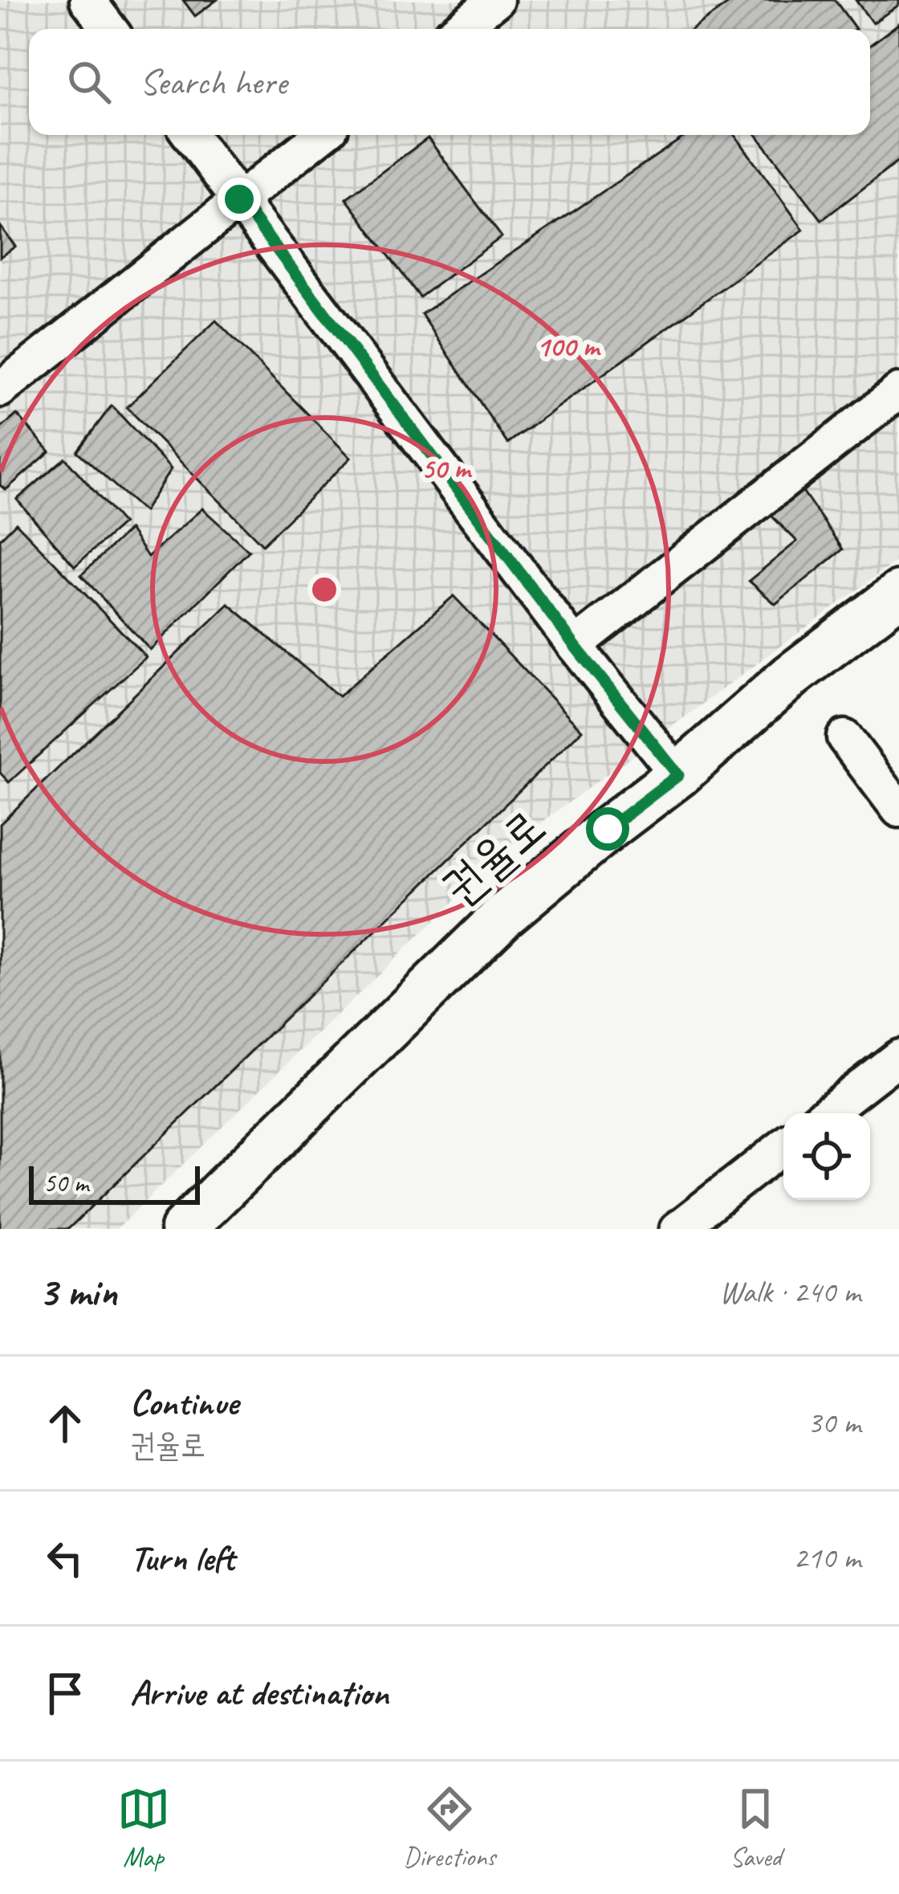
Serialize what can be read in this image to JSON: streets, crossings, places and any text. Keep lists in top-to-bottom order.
{
  "streets": {
    "main road": ["권율로"]
  },
  "scale_bar": "50 m",
  "page": {
    "search": "Search here",
    "scale": "50 m",
    "heading": ["3 min", "Walk · 240 m"],
    "list": [
      ["Continue", "권율로", "30 m"],
      ["Turn left", "210 m"],
      "Arrive at destination"
    ],
    "nav": ["Map", "Directions", "Saved"]
  },
  "rings": ["100 m", "50 m"]
}
